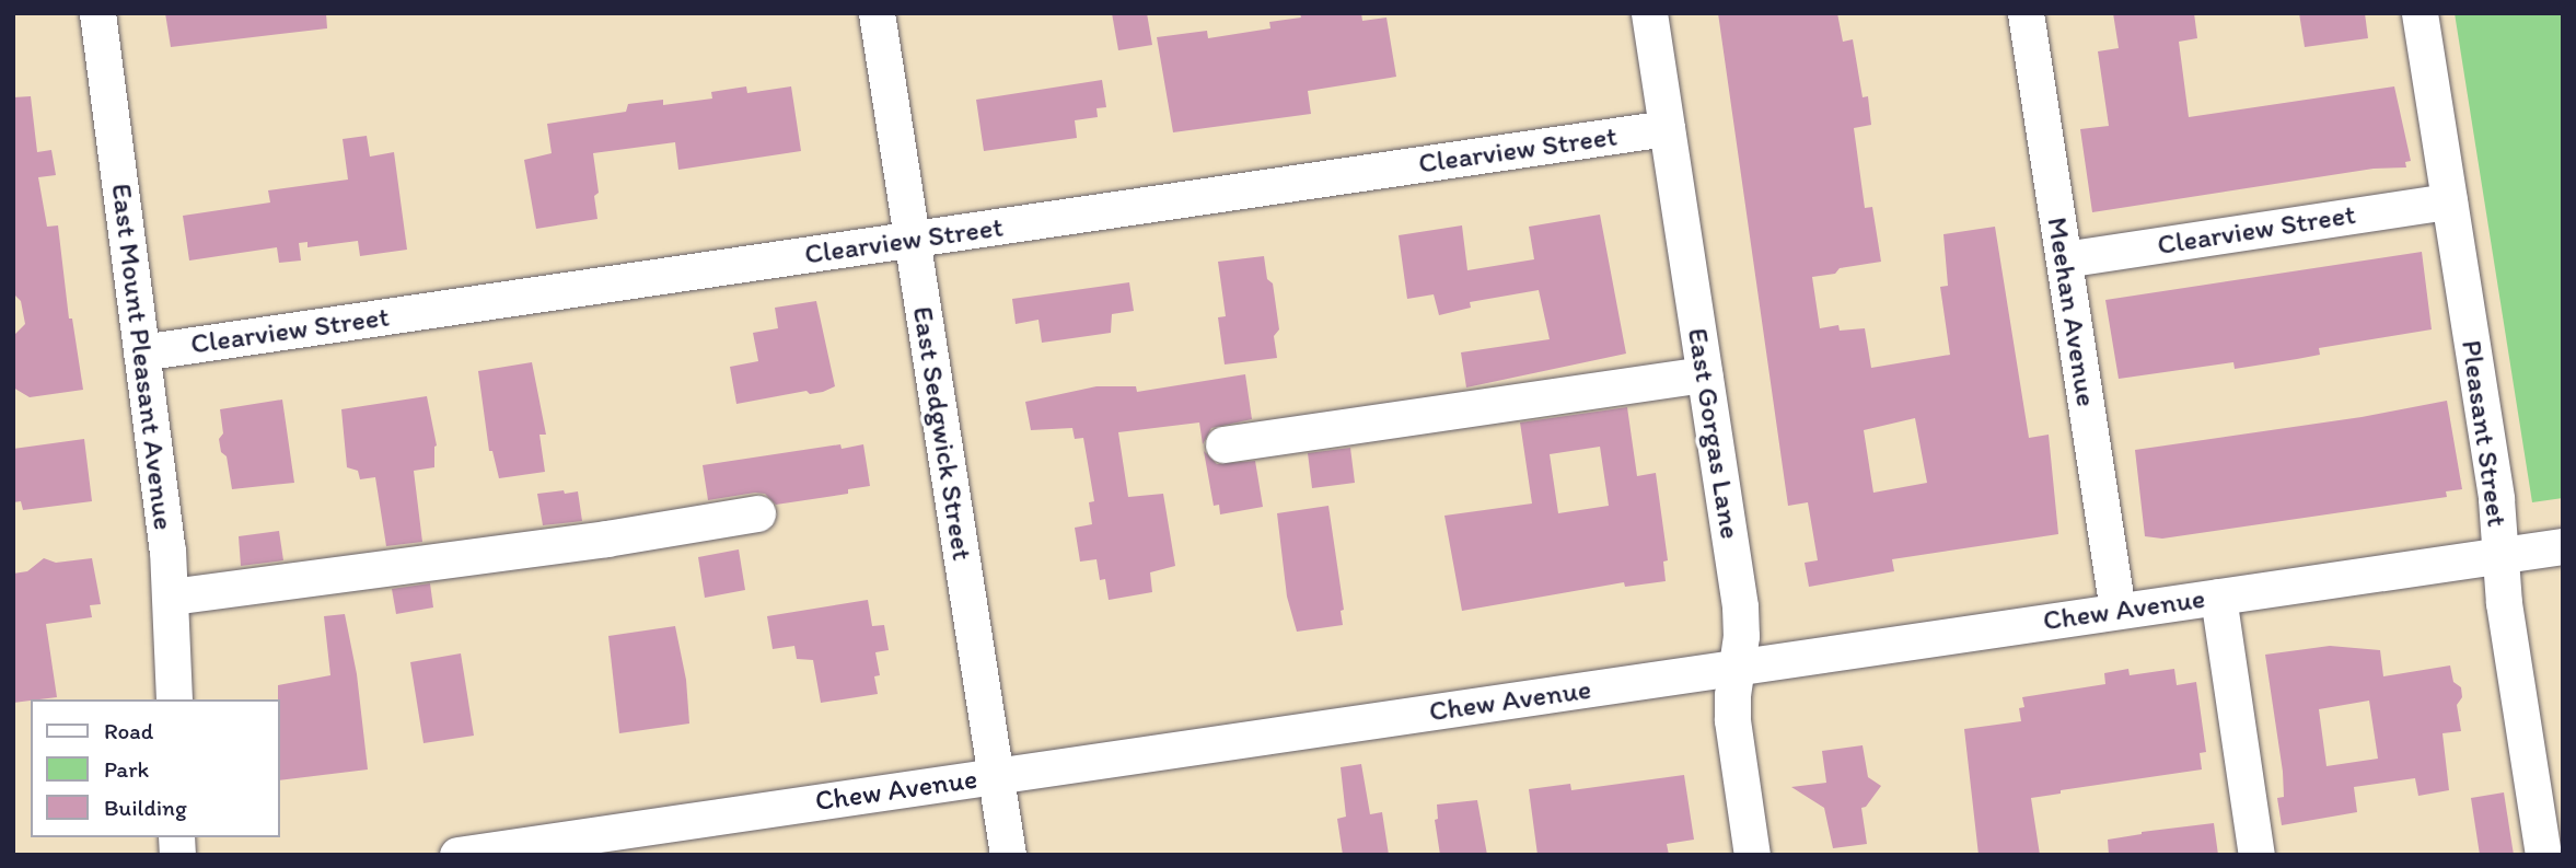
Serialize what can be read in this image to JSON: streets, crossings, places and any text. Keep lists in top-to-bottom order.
{
  "streets": {
    "street": [
      "Clearview Street",
      "Meehan Avenue",
      "East Mount Pleasant Avenue",
      "East Sedgwick Street",
      "East Gorgas Lane",
      "Pleasant Street",
      "Chew Avenue"
    ]
  },
  "crossings": [
    ["Clearview Street", "Meehan Avenue"],
    ["Clearview Street", "East Mount Pleasant Avenue"],
    ["Clearview Street", "East Sedgwick Street"],
    ["Clearview Street", "East Gorgas Lane"],
    ["Clearview Street", "Pleasant Street"],
    ["Meehan Avenue", "Chew Avenue"],
    ["East Sedgwick Street", "Chew Avenue"],
    ["East Gorgas Lane", "Chew Avenue"],
    ["Pleasant Street", "Chew Avenue"]
  ],
  "legend": ["Road", "Park", "Building"]
}
